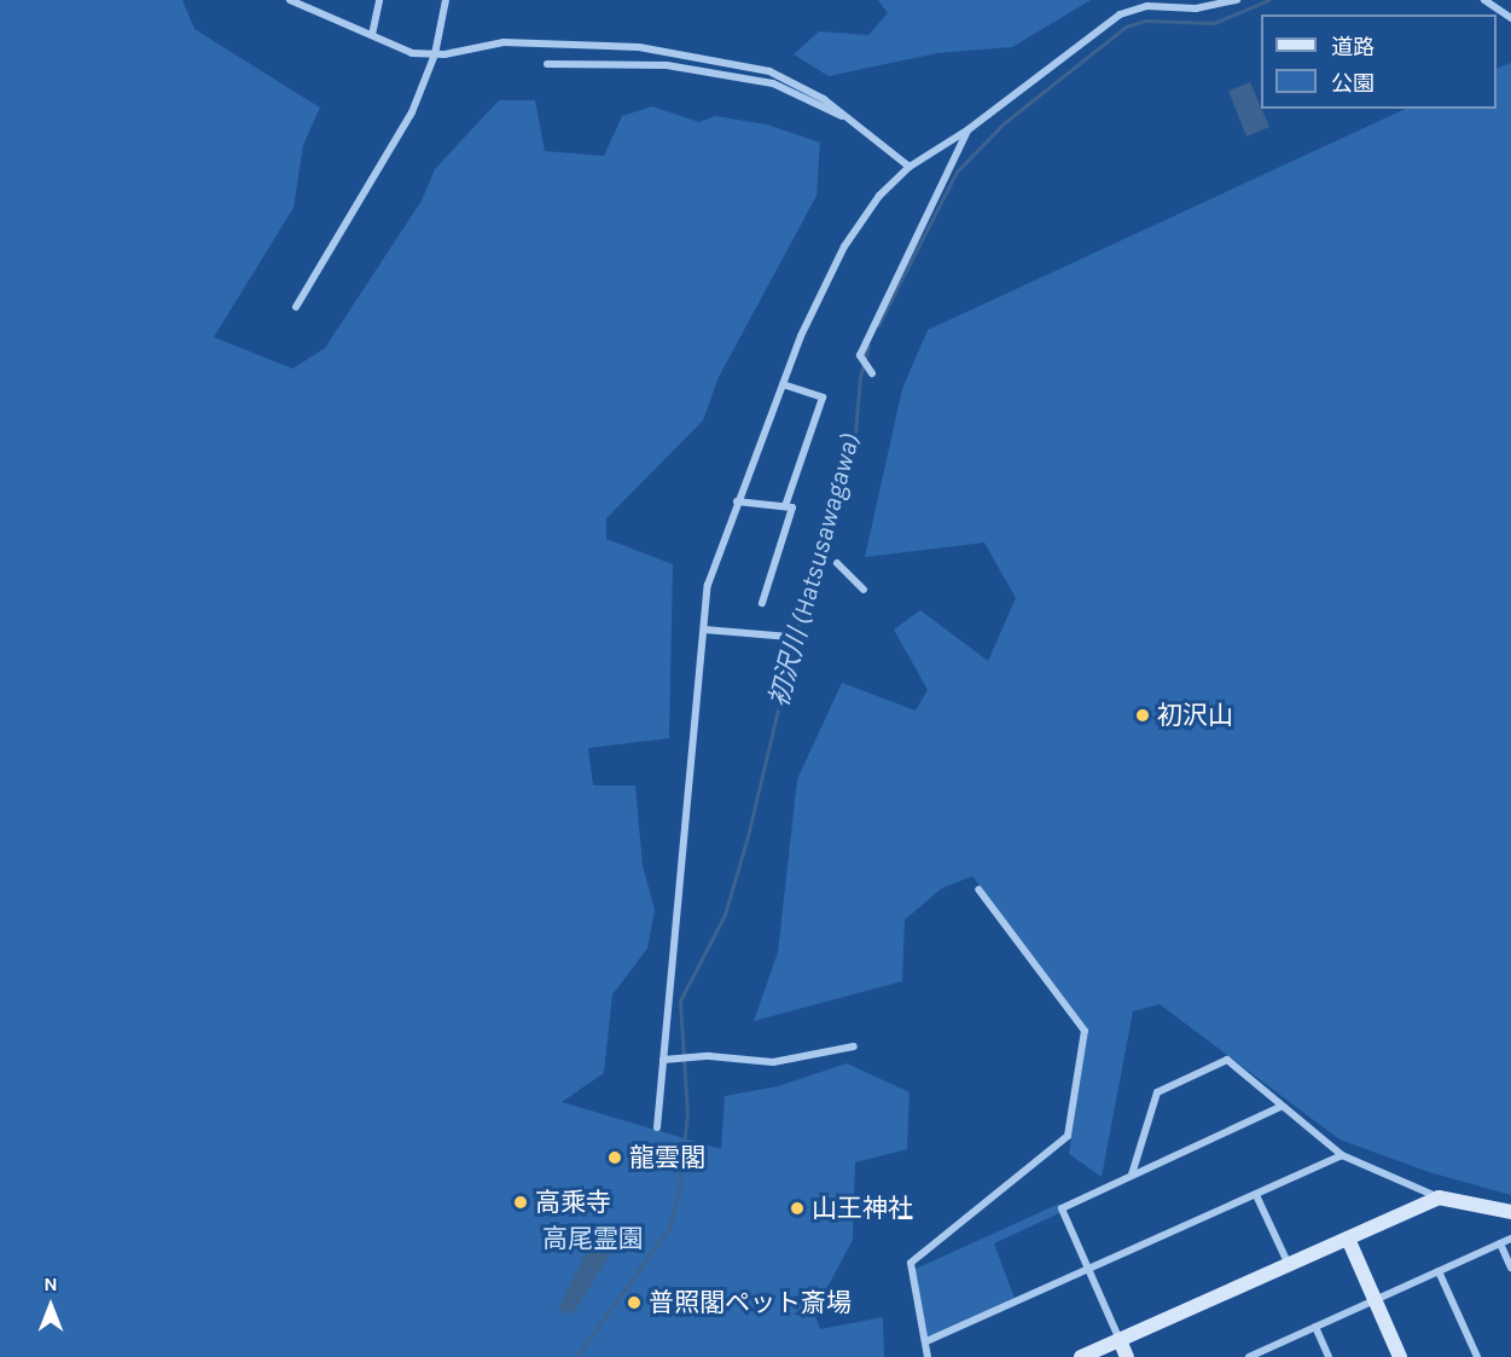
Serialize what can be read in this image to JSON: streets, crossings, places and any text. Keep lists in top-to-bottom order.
{
  "water": ["初沢川 (Hatsusawagawa)"],
  "parks": ["高尾霊園"],
  "places": [
    "初沢山",
    "龍雲閣",
    "高乘寺",
    "山王神社",
    "普照閣ペット斎場"
  ],
  "legend": ["道路", "公園"],
  "north": "top"
}
